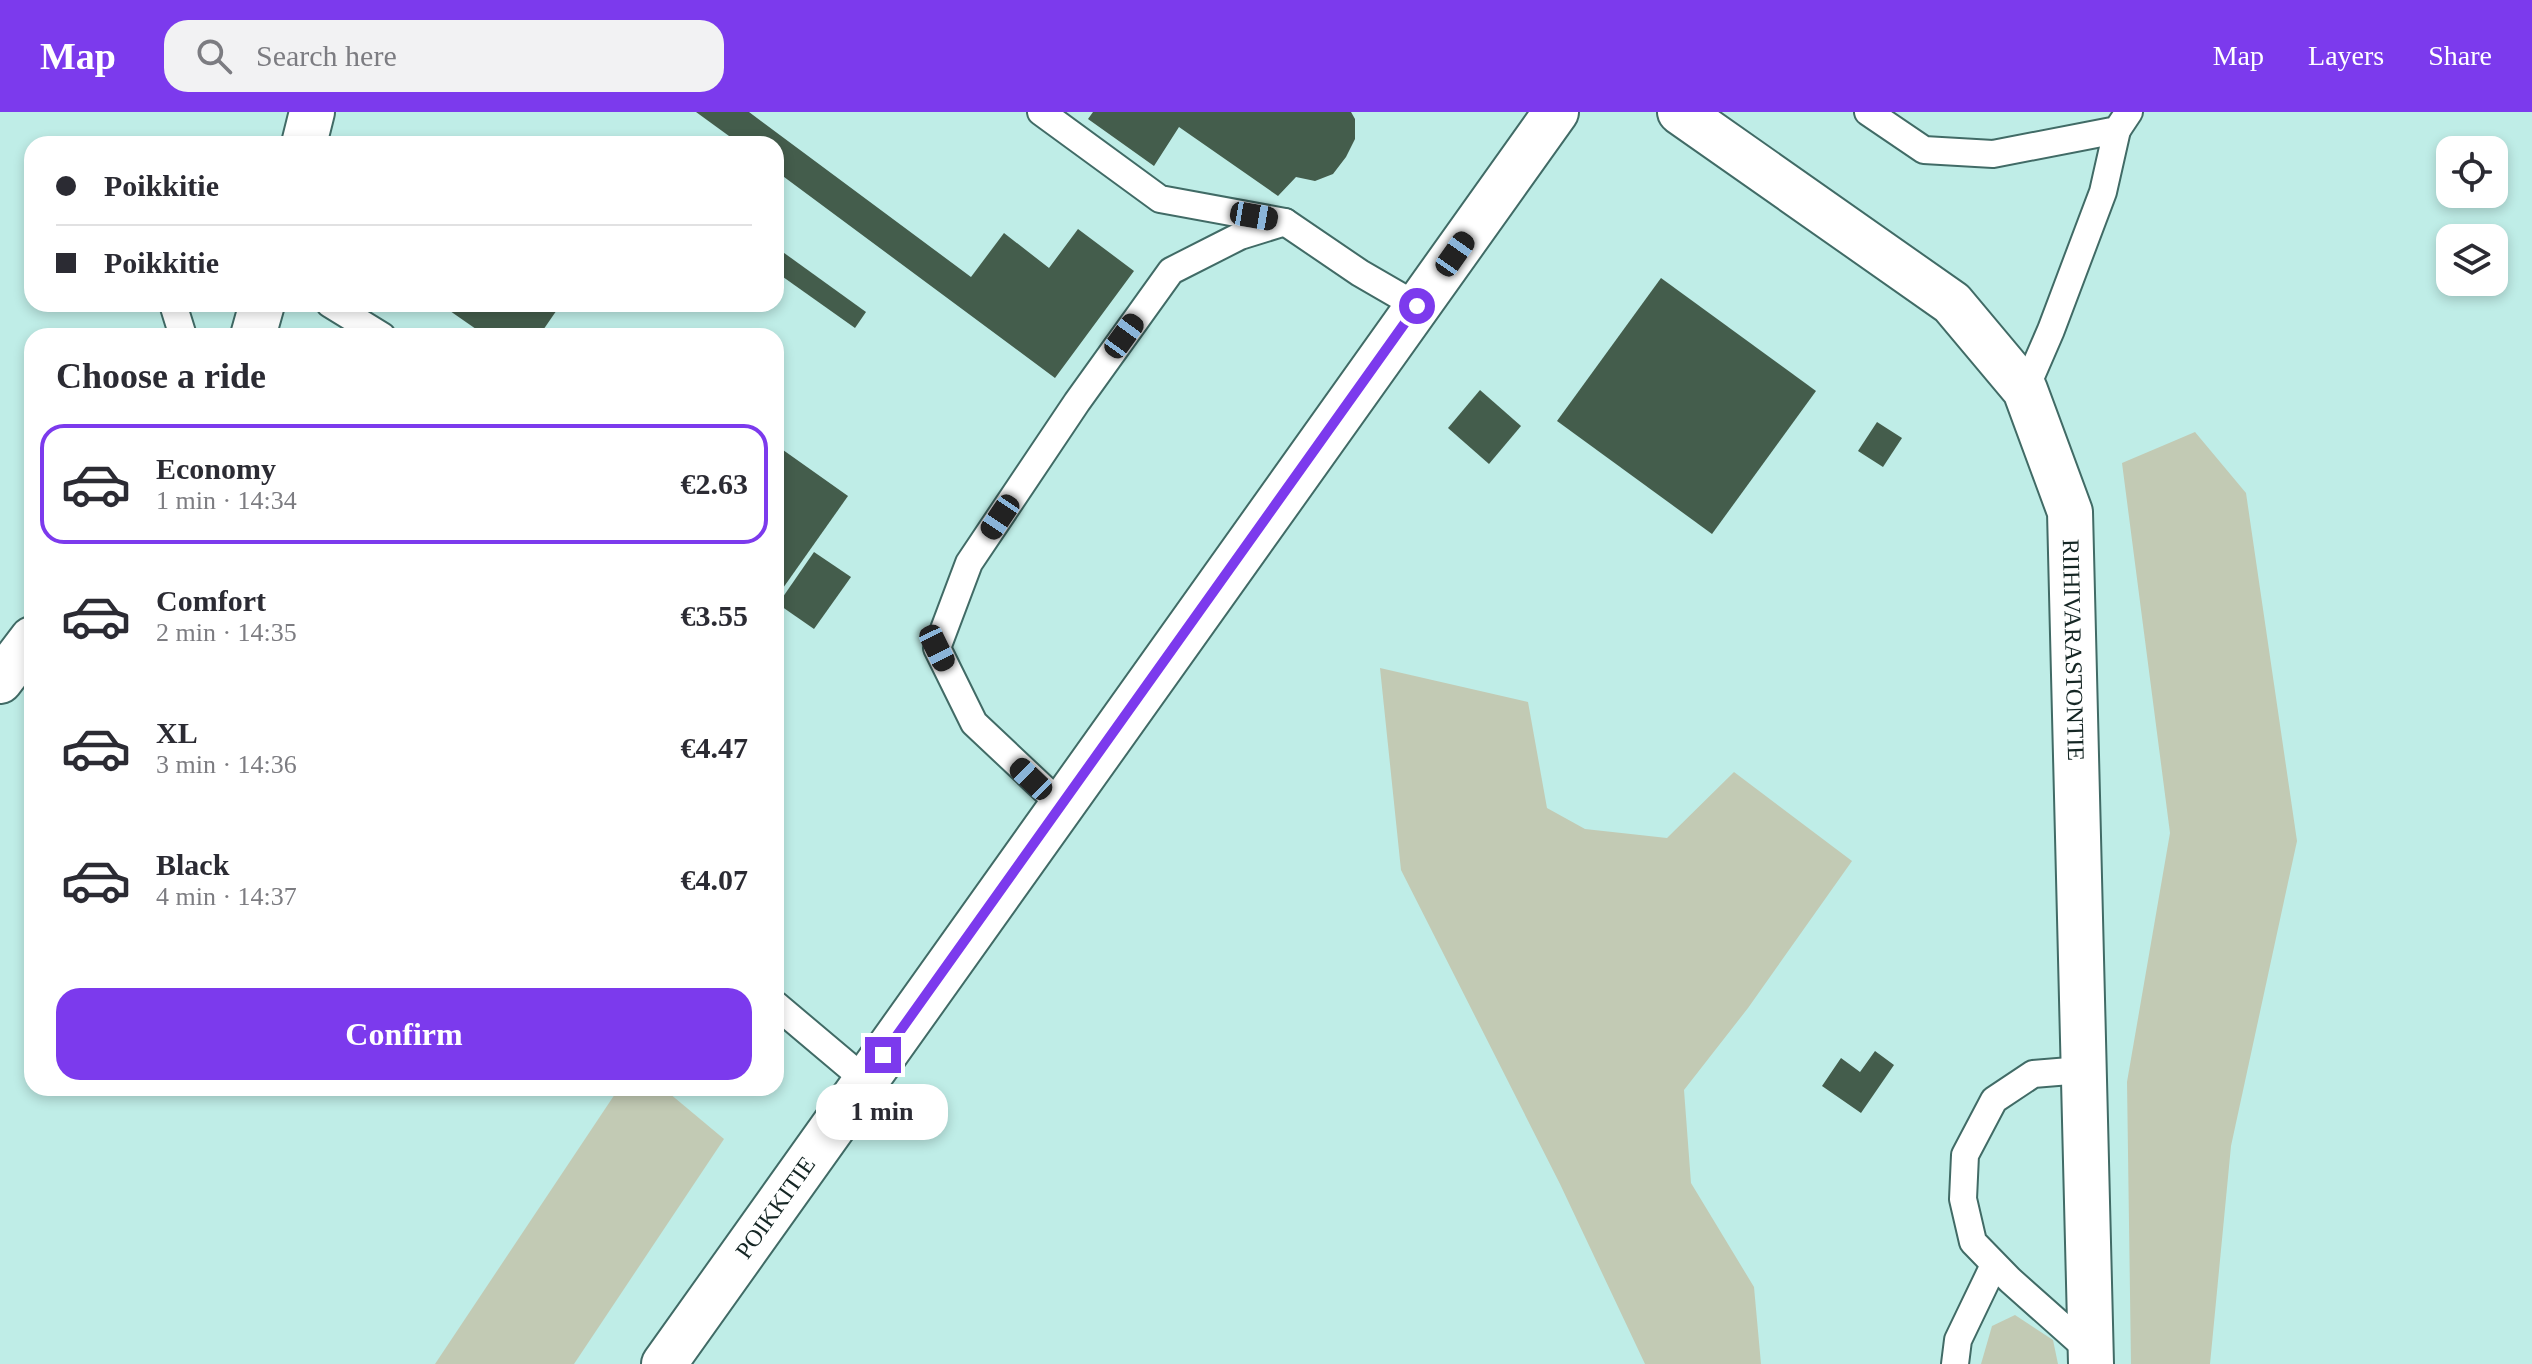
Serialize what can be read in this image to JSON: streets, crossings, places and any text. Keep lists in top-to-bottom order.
{
  "streets": {
    "street": ["RIIHIVARASTONTIE", "POIKKITIE"]
  },
  "page": {
    "header": "Map",
    "search": "Search here",
    "nav": ["Map", "Layers", "Share"],
    "banner": ["Poikkitie", "Poikkitie"],
    "heading": "Choose a ride",
    "list": [
      {
        "name": "Economy",
        "note": "1 min · 14:34",
        "value": "€2.63"
      },
      {
        "name": "Comfort",
        "note": "2 min · 14:35",
        "value": "€3.55"
      },
      {
        "name": "XL",
        "note": "3 min · 14:36",
        "value": "€4.47"
      },
      {
        "name": "Black",
        "note": "4 min · 14:37",
        "value": "€4.07"
      }
    ],
    "buttons": "Confirm",
    "bubble": "1 min"
  }
}
